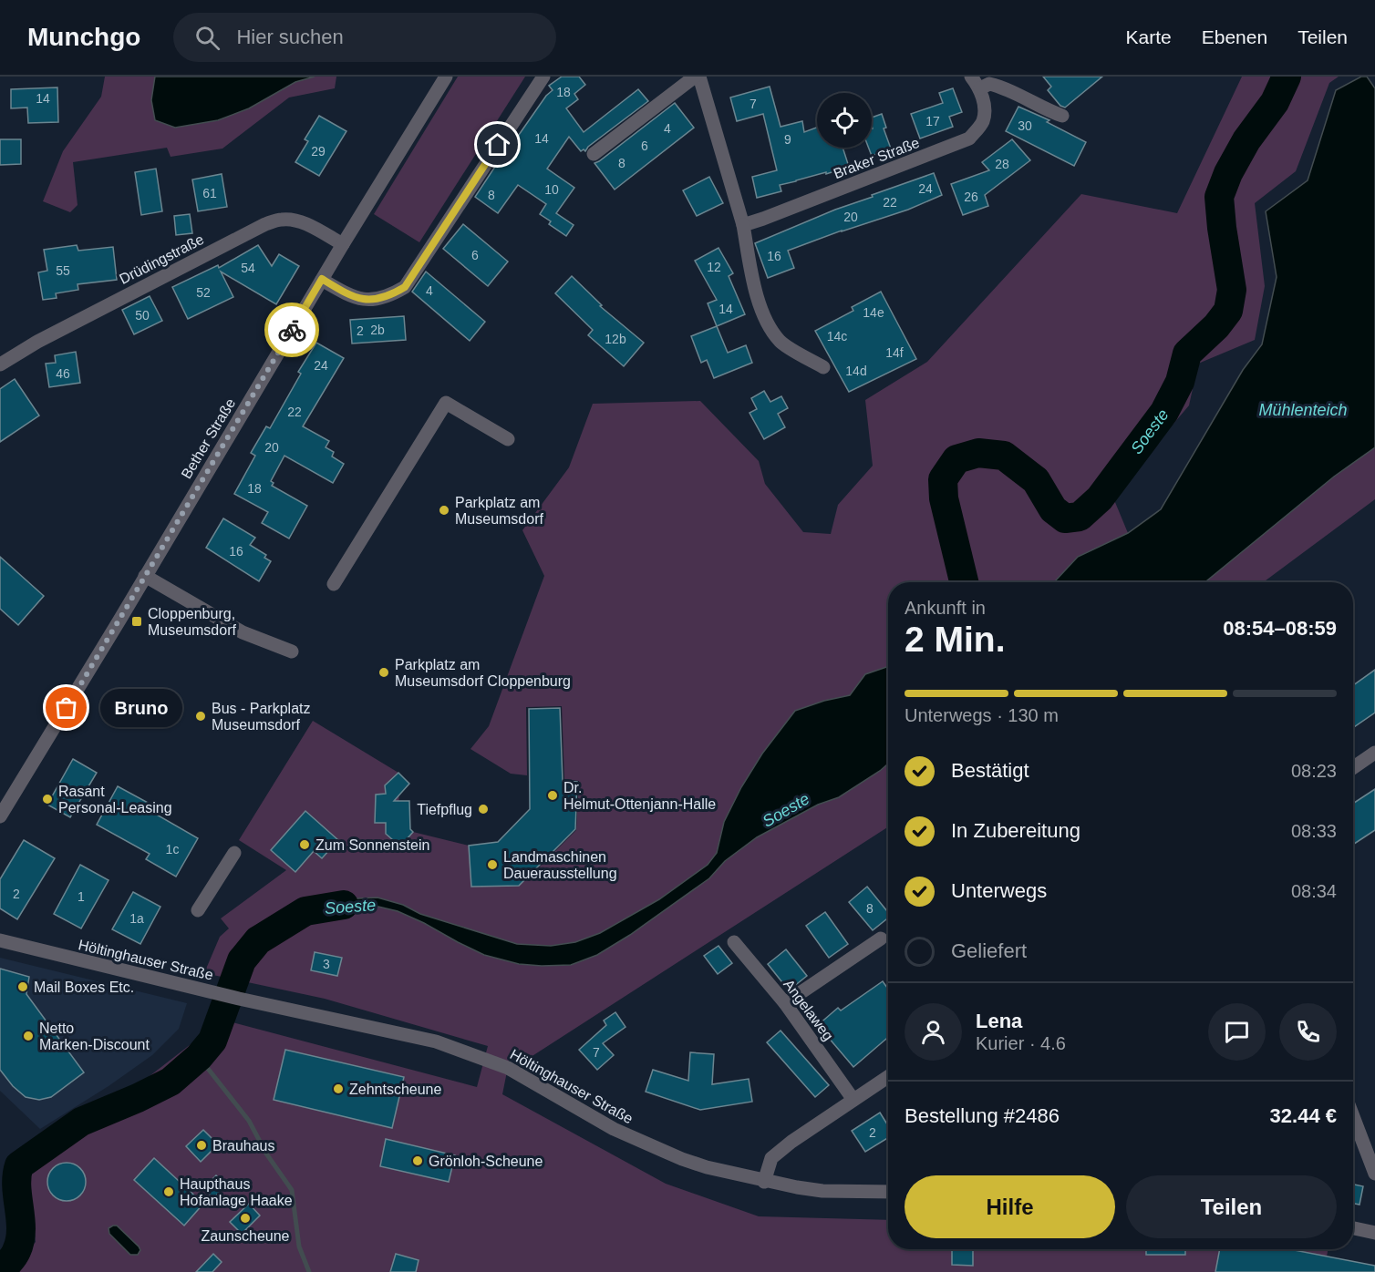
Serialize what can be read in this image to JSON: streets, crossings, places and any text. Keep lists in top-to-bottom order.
{
  "streets": {
    "street": [
      "Braker Straße",
      "Drüdingstraße",
      "Bether Straße",
      "Höltinghauser Straße",
      "Angelaweg"
    ]
  },
  "crossings": [
    ["Drüdingstraße", "Bether Straße"]
  ],
  "water": ["Mühlenteich", "Soeste"],
  "places": {
    "other": [
      "Parkplatz am Museumsdorf",
      "Parkplatz am Museumsdorf Cloppenburg",
      "Bruno",
      "Bus - Parkplatz Museumsdorf",
      "Dr. Helmut-Ottenjann-Halle",
      "Rasant Personal-Leasing",
      "Tiefpflug",
      "Zum Sonnenstein",
      "Landmaschinen Dauerausstellung",
      "Mail Boxes Etc.",
      "Netto Marken-Discount",
      "Zehntscheune",
      "Brauhaus",
      "Grönloh-Scheune",
      "Haupthaus Hofanlage Haake",
      "Zaunscheune"
    ],
    "transit": ["Cloppenburg, Museumsdorf"]
  },
  "house_numbers": [
    "18",
    "14",
    "7",
    "17",
    "30",
    "4",
    "14",
    "9",
    "6",
    "29",
    "8",
    "28",
    "24",
    "10",
    "61",
    "8",
    "26",
    "22",
    "20",
    "6",
    "16",
    "12",
    "54",
    "55",
    "4",
    "52",
    "14",
    "14e",
    "50",
    "2b",
    "2",
    "14c",
    "12b",
    "14f",
    "24",
    "14d",
    "46",
    "22",
    "20",
    "18",
    "16",
    "1c",
    "2",
    "1",
    "8",
    "1a",
    "3",
    "7",
    "2"
  ],
  "page": {
    "header": "Munchgo",
    "search": "Hier suchen",
    "nav": ["Karte", "Ebenen", "Teilen"],
    "heading": ["2 Min.", "Ankunft in", "08:54–08:59"],
    "panel": [
      "Lena",
      "Kurier · 4.6",
      "Bestellung #2486",
      "32.44 €"
    ],
    "bar": "Unterwegs · 130 m",
    "bubble": "Bruno",
    "list": [
      ["Bestätigt", "08:23"],
      ["In Zubereitung", "08:33"],
      ["Unterwegs", "08:34"],
      "Geliefert"
    ],
    "buttons": ["Hilfe", "Teilen"]
  }
}
